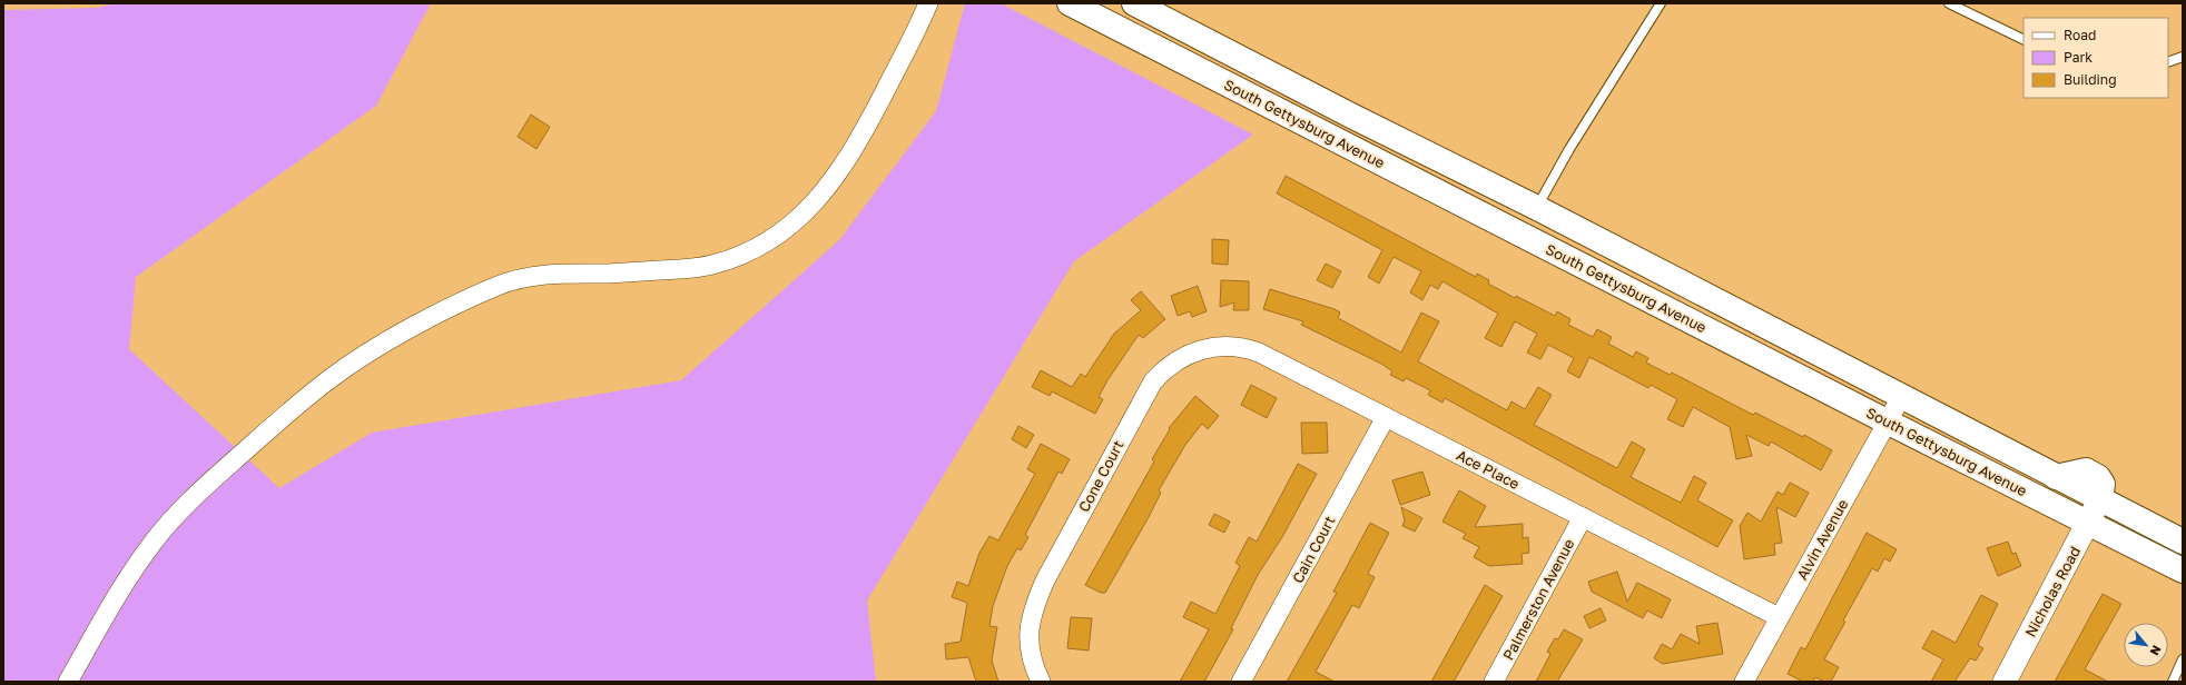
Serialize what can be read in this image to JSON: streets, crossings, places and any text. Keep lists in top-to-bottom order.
{
  "streets": {
    "main road": ["South Gettysburg Avenue"],
    "street": [
      "Ace Place",
      "Cone Court",
      "Alvin Avenue",
      "Cain Court",
      "Nicholas Road",
      "Palmerston Avenue"
    ]
  },
  "crossings": [
    ["South Gettysburg Avenue", "Alvin Avenue"],
    ["South Gettysburg Avenue", "Nicholas Road"],
    ["Ace Place", "Cone Court"],
    ["Ace Place", "Alvin Avenue"],
    ["Ace Place", "Cain Court"],
    ["Ace Place", "Palmerston Avenue"]
  ],
  "legend": ["Road", "Park", "Building"],
  "north": "bottom right"
}
